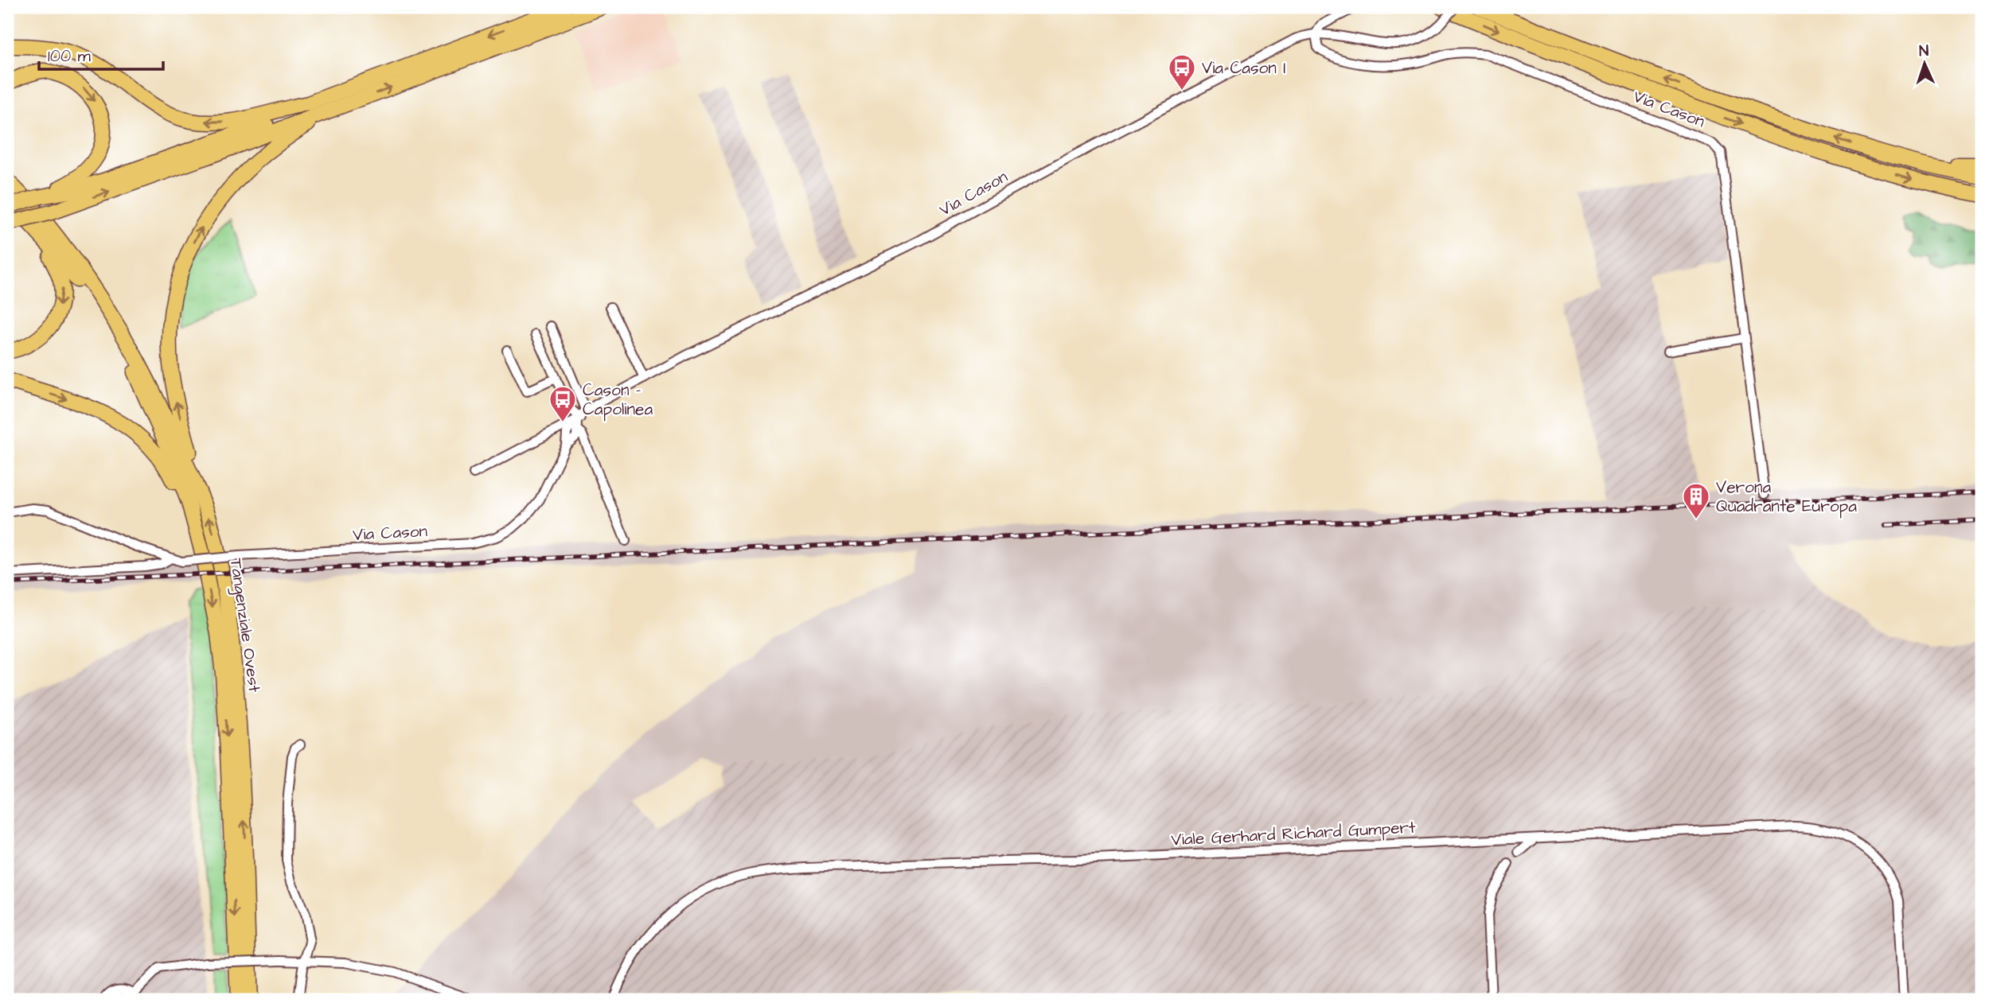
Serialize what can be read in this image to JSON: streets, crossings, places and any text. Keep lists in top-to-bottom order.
{
  "streets": {
    "highway": ["Tangenziale Ovest"],
    "street": ["Via Cason", "Viale Gerhard Richard Gumpert"]
  },
  "places": {
    "bus stop": ["Via Cason I", "Cason - Capolinea"],
    "building": ["Verona Quadrante Europa"]
  },
  "scale_bar": "100 m",
  "north": "top"
}
